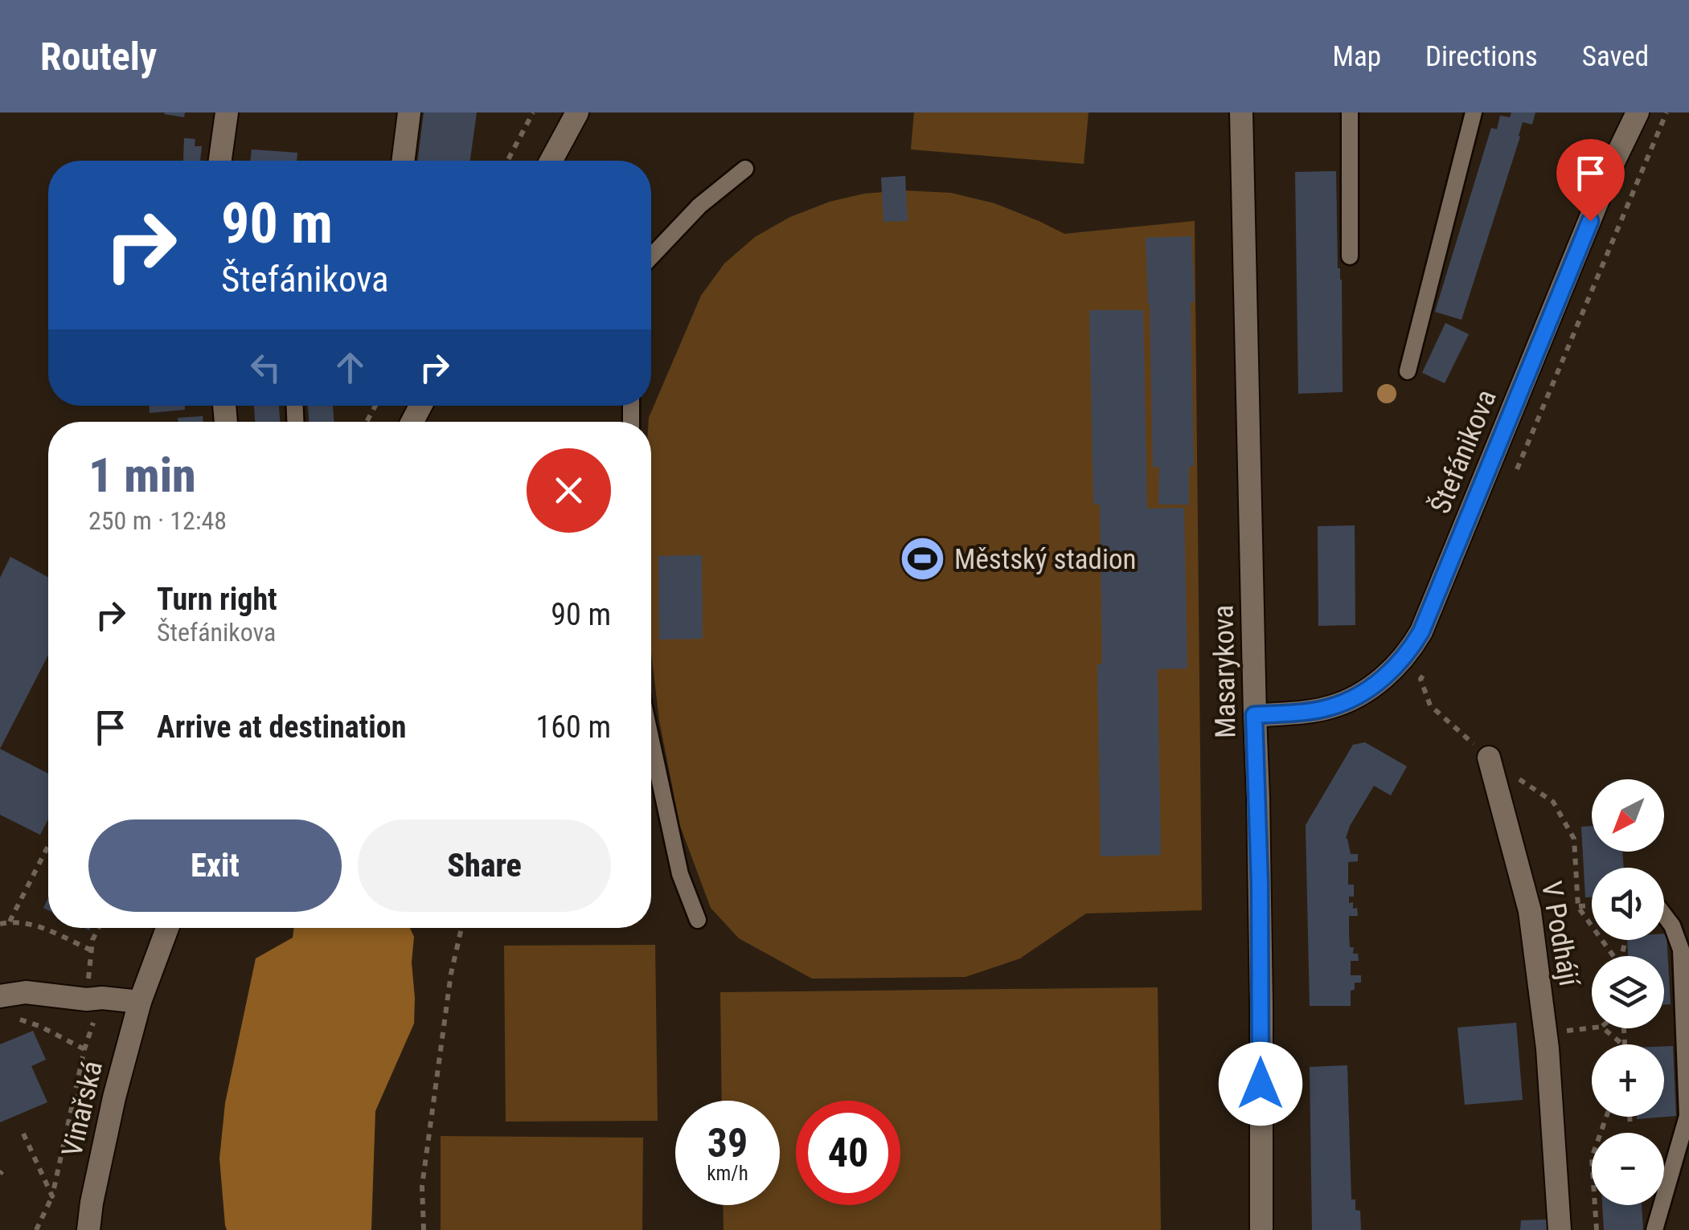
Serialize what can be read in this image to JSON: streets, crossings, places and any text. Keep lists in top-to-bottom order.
{
  "streets": {
    "street": [
      "Štefánikova",
      "Masarykova",
      "V Podhájí",
      "Vinařská"
    ]
  },
  "crossings": [
    ["Štefánikova", "Masarykova"]
  ],
  "places": {
    "sports": ["Městský stadion"]
  },
  "north": "bottom left",
  "page": {
    "header": "Routely",
    "nav": ["Map", "Directions", "Saved"],
    "turn": ["90 m", "Štefánikova"],
    "heading": ["1 min", "250 m · 12:48"],
    "list": [
      {
        "name": "Turn right",
        "note": "Štefánikova",
        "value": "90 m"
      },
      {
        "name": "Arrive at destination",
        "value": "160 m"
      }
    ],
    "map_buttons": ["+", "−"],
    "buttons": ["Exit", "Share"],
    "speed": "39 km/h",
    "limit": "40"
  }
}
